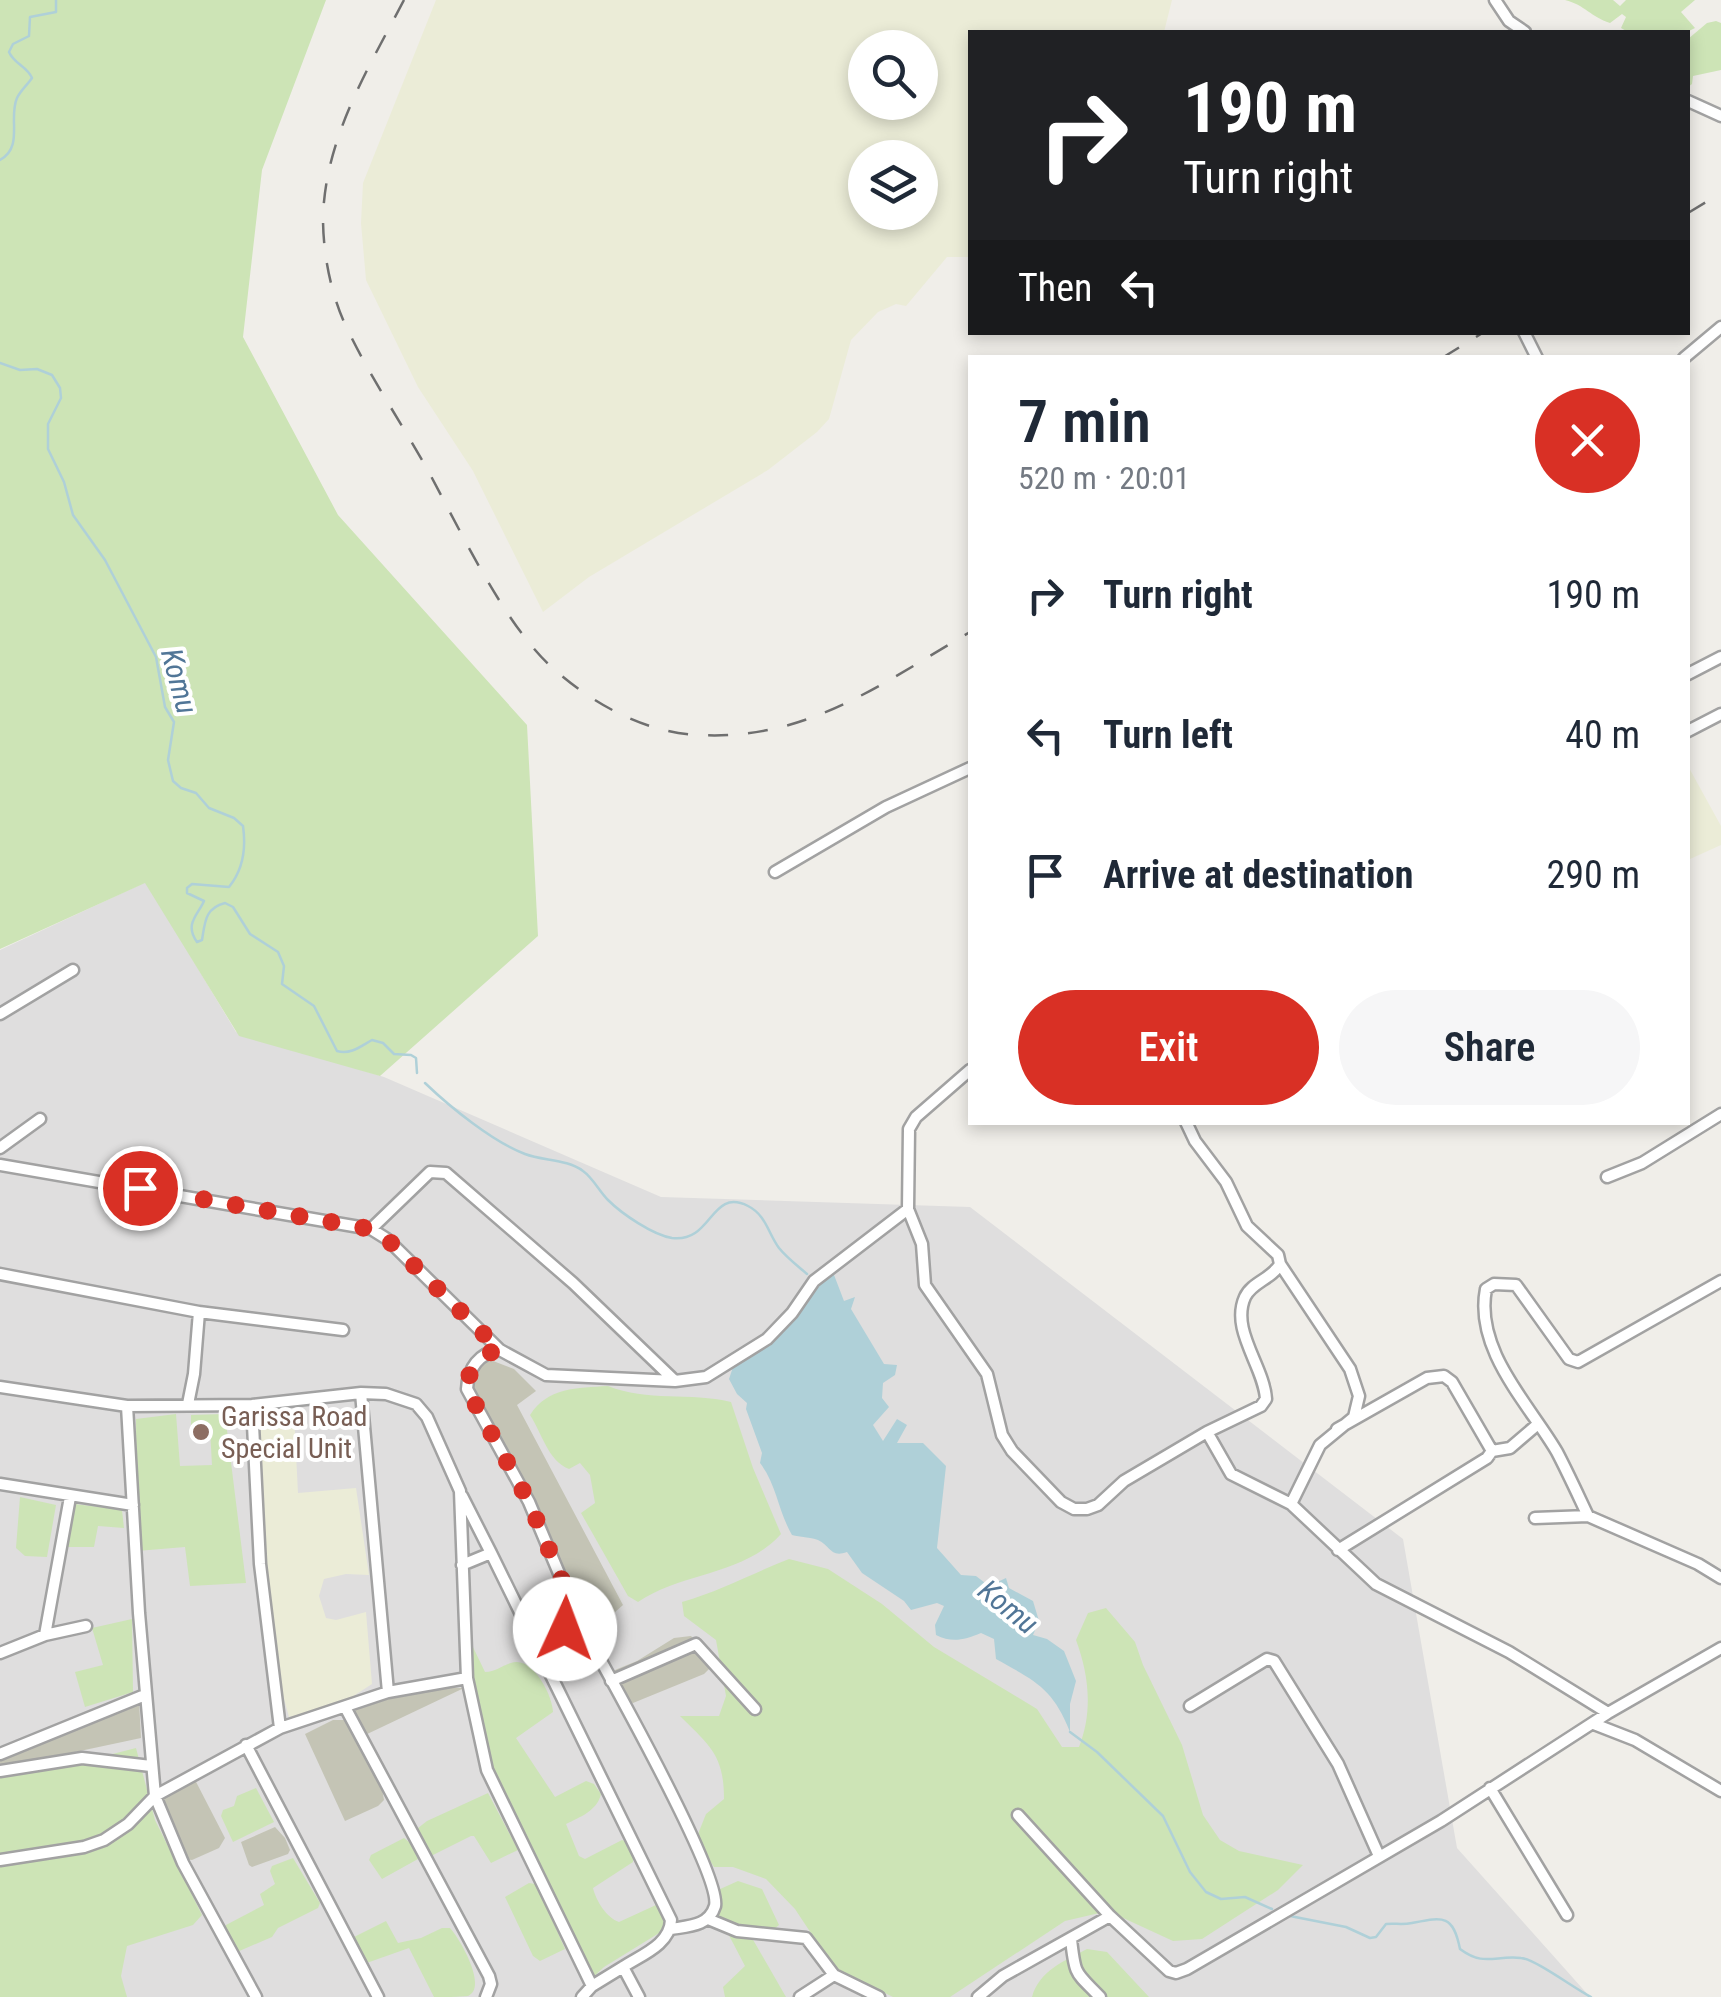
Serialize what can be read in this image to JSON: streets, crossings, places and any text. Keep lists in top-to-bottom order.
{
  "water": ["Komu"],
  "places": ["Garissa Road Special Unit"],
  "page": {
    "turn": ["190 m", "Turn right"],
    "then": "Then",
    "heading": ["7 min", "520 m · 20:01"],
    "list": [
      {
        "name": "Turn right",
        "value": "190 m"
      },
      {
        "name": "Turn left",
        "value": "40 m"
      },
      {
        "name": "Arrive at destination",
        "value": "290 m"
      }
    ],
    "buttons": ["Exit", "Share"]
  }
}
